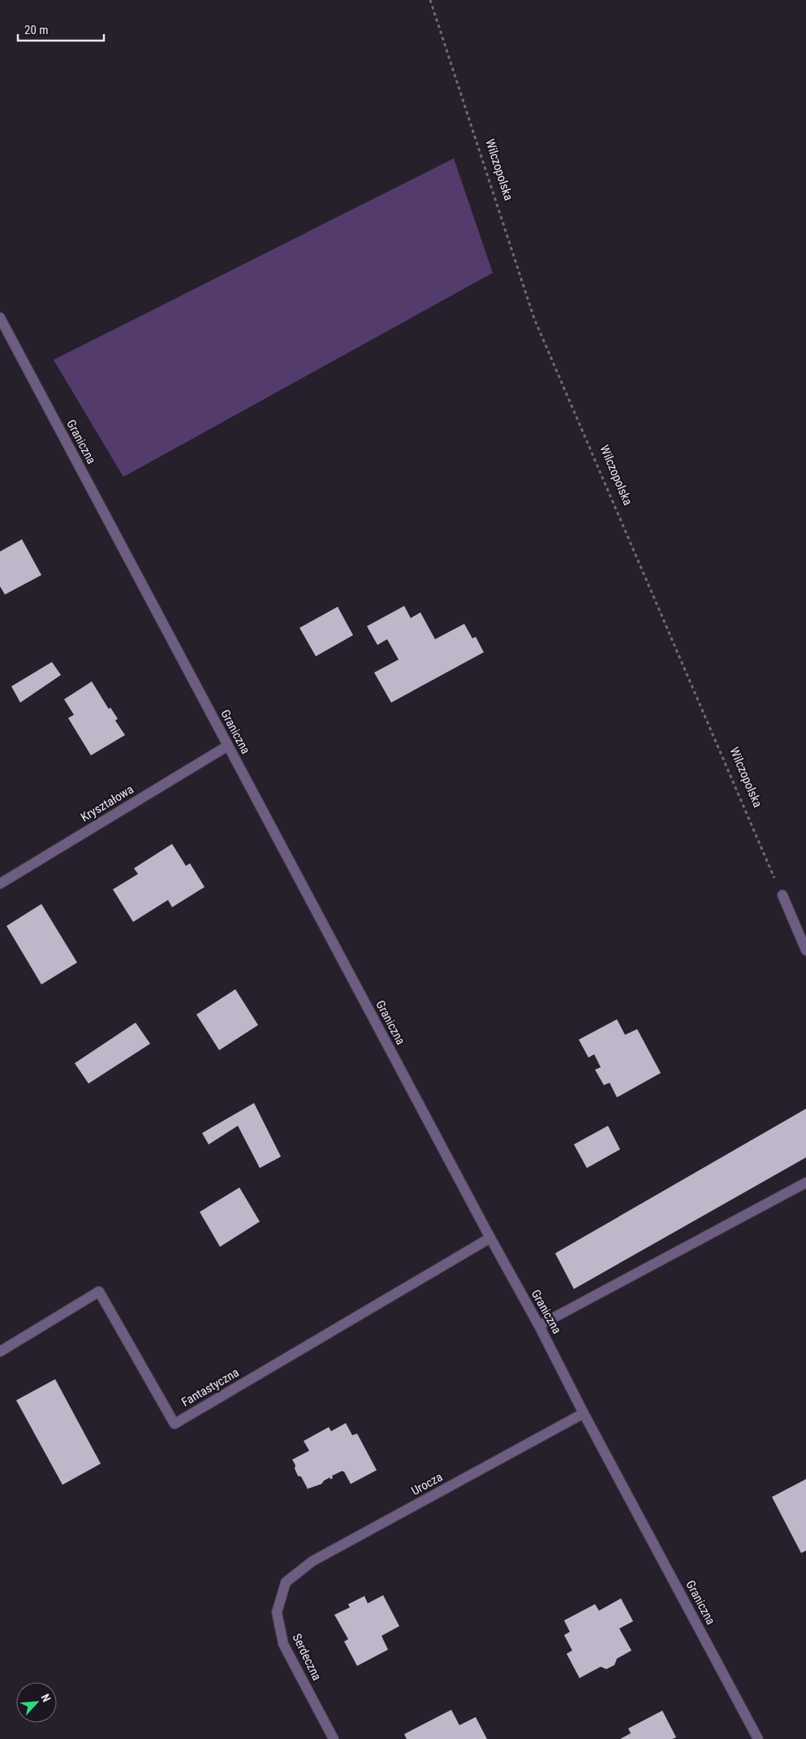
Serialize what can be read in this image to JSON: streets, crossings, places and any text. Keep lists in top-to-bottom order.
{
  "streets": {
    "street": [
      "Graniczna",
      "Kryształowa",
      "Fantastyczna",
      "Urocza",
      "Serdeczna"
    ],
    "path": ["Wilczopolska"]
  },
  "crossings": [
    ["Graniczna", "Kryształowa"],
    ["Graniczna", "Fantastyczna"],
    ["Graniczna", "Urocza"],
    ["Urocza", "Serdeczna"]
  ],
  "scale_bar": "20 m",
  "north": "top right"
}
